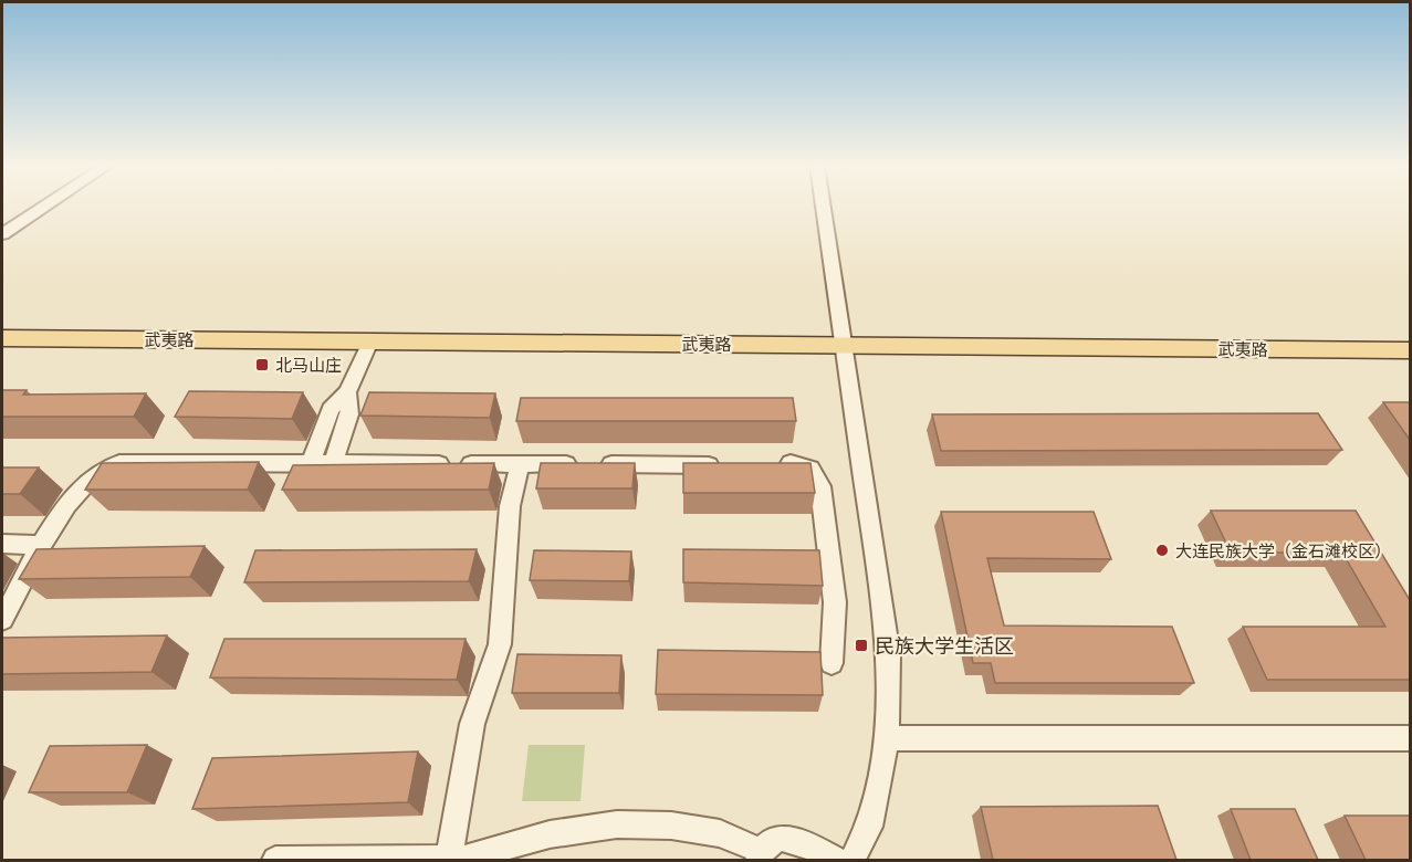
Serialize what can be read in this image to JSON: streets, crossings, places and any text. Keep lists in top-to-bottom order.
{
  "streets": {
    "main road": ["武夷路"]
  },
  "places": {
    "transit": ["北马山庄", "民族大学生活区"],
    "other": ["大连民族大学（金石滩校区）"]
  }
}
